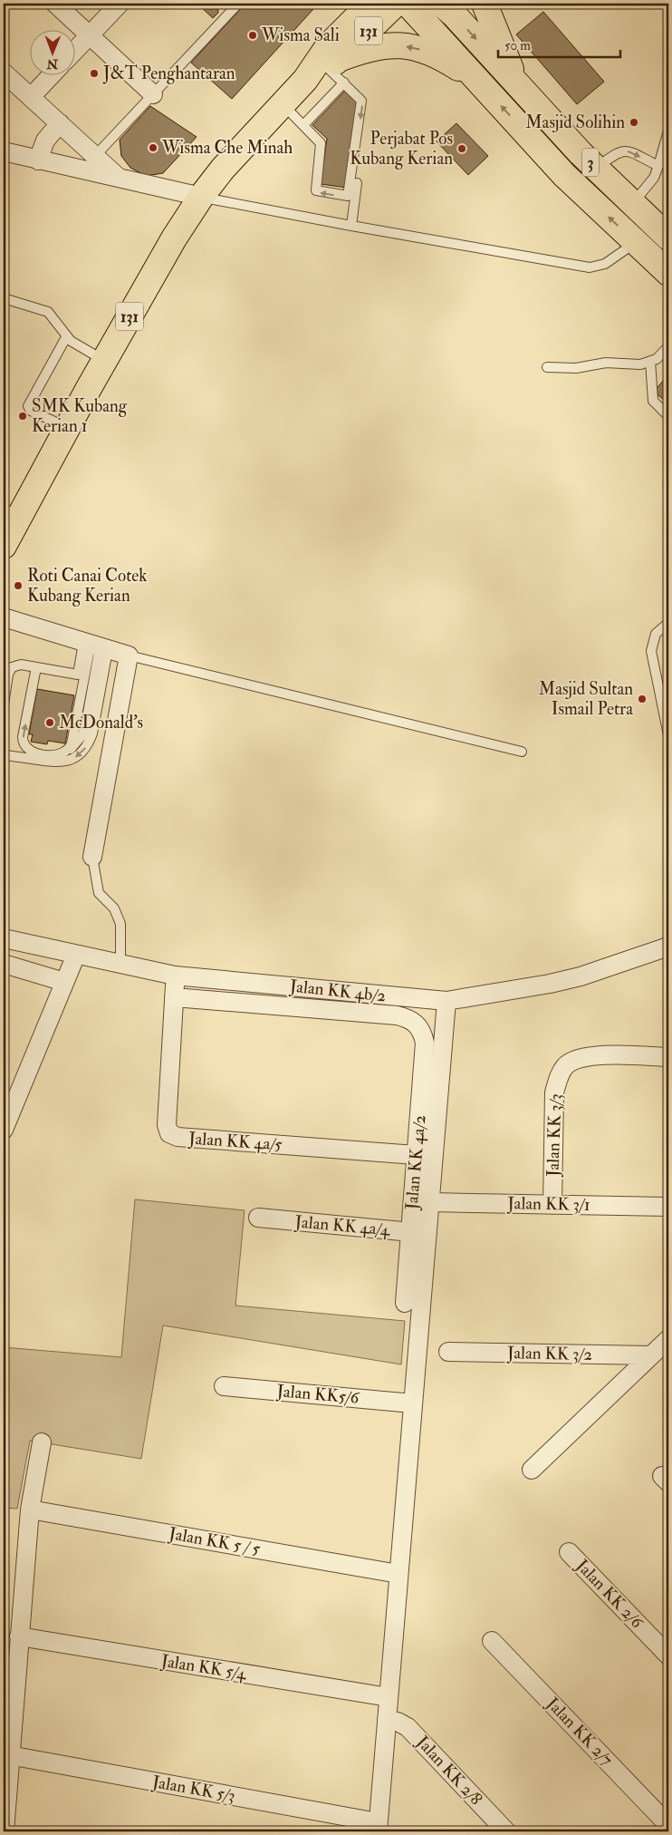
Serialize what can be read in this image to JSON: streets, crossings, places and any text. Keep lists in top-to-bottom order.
{
  "streets": {
    "main road": ["131", "3"],
    "street": [
      "Jalan KK 4b/2",
      "Jalan KK 3/3",
      "Jalan KK 4a/5",
      "Jalan KK 4a/2",
      "Jalan KK 3/1",
      "Jalan KK 4a/4",
      "Jalan KK 3/2",
      "Jalan KK5/6",
      "Jalan KK 5 / 5",
      "Jalan KK 2/6",
      "Jalan KK 5/4",
      "Jalan KK 2/7",
      "Jalan KK 2/8",
      "Jalan KK 5/3"
    ]
  },
  "crossings": [
    ["Jalan KK 4b/2", "Jalan KK 4a/5"],
    ["Jalan KK 3/3", "Jalan KK 3/1"],
    ["Jalan KK 4a/5", "Jalan KK 4a/2"],
    ["Jalan KK 4a/2", "Jalan KK 4a/4"]
  ],
  "places": [
    "Wisma Sali",
    "J&T Penghantaran",
    "Masjid Solihin",
    "Wisma Che Minah",
    "Perjabat Pos Kubang Kerian",
    "SMK Kubang Kerian 1",
    "Roti Canai Cotek Kubang Kerian",
    "Masjid Sultan Ismail Petra",
    "McDonald's"
  ],
  "scale_bar": "50 m",
  "north": "bottom"
}
